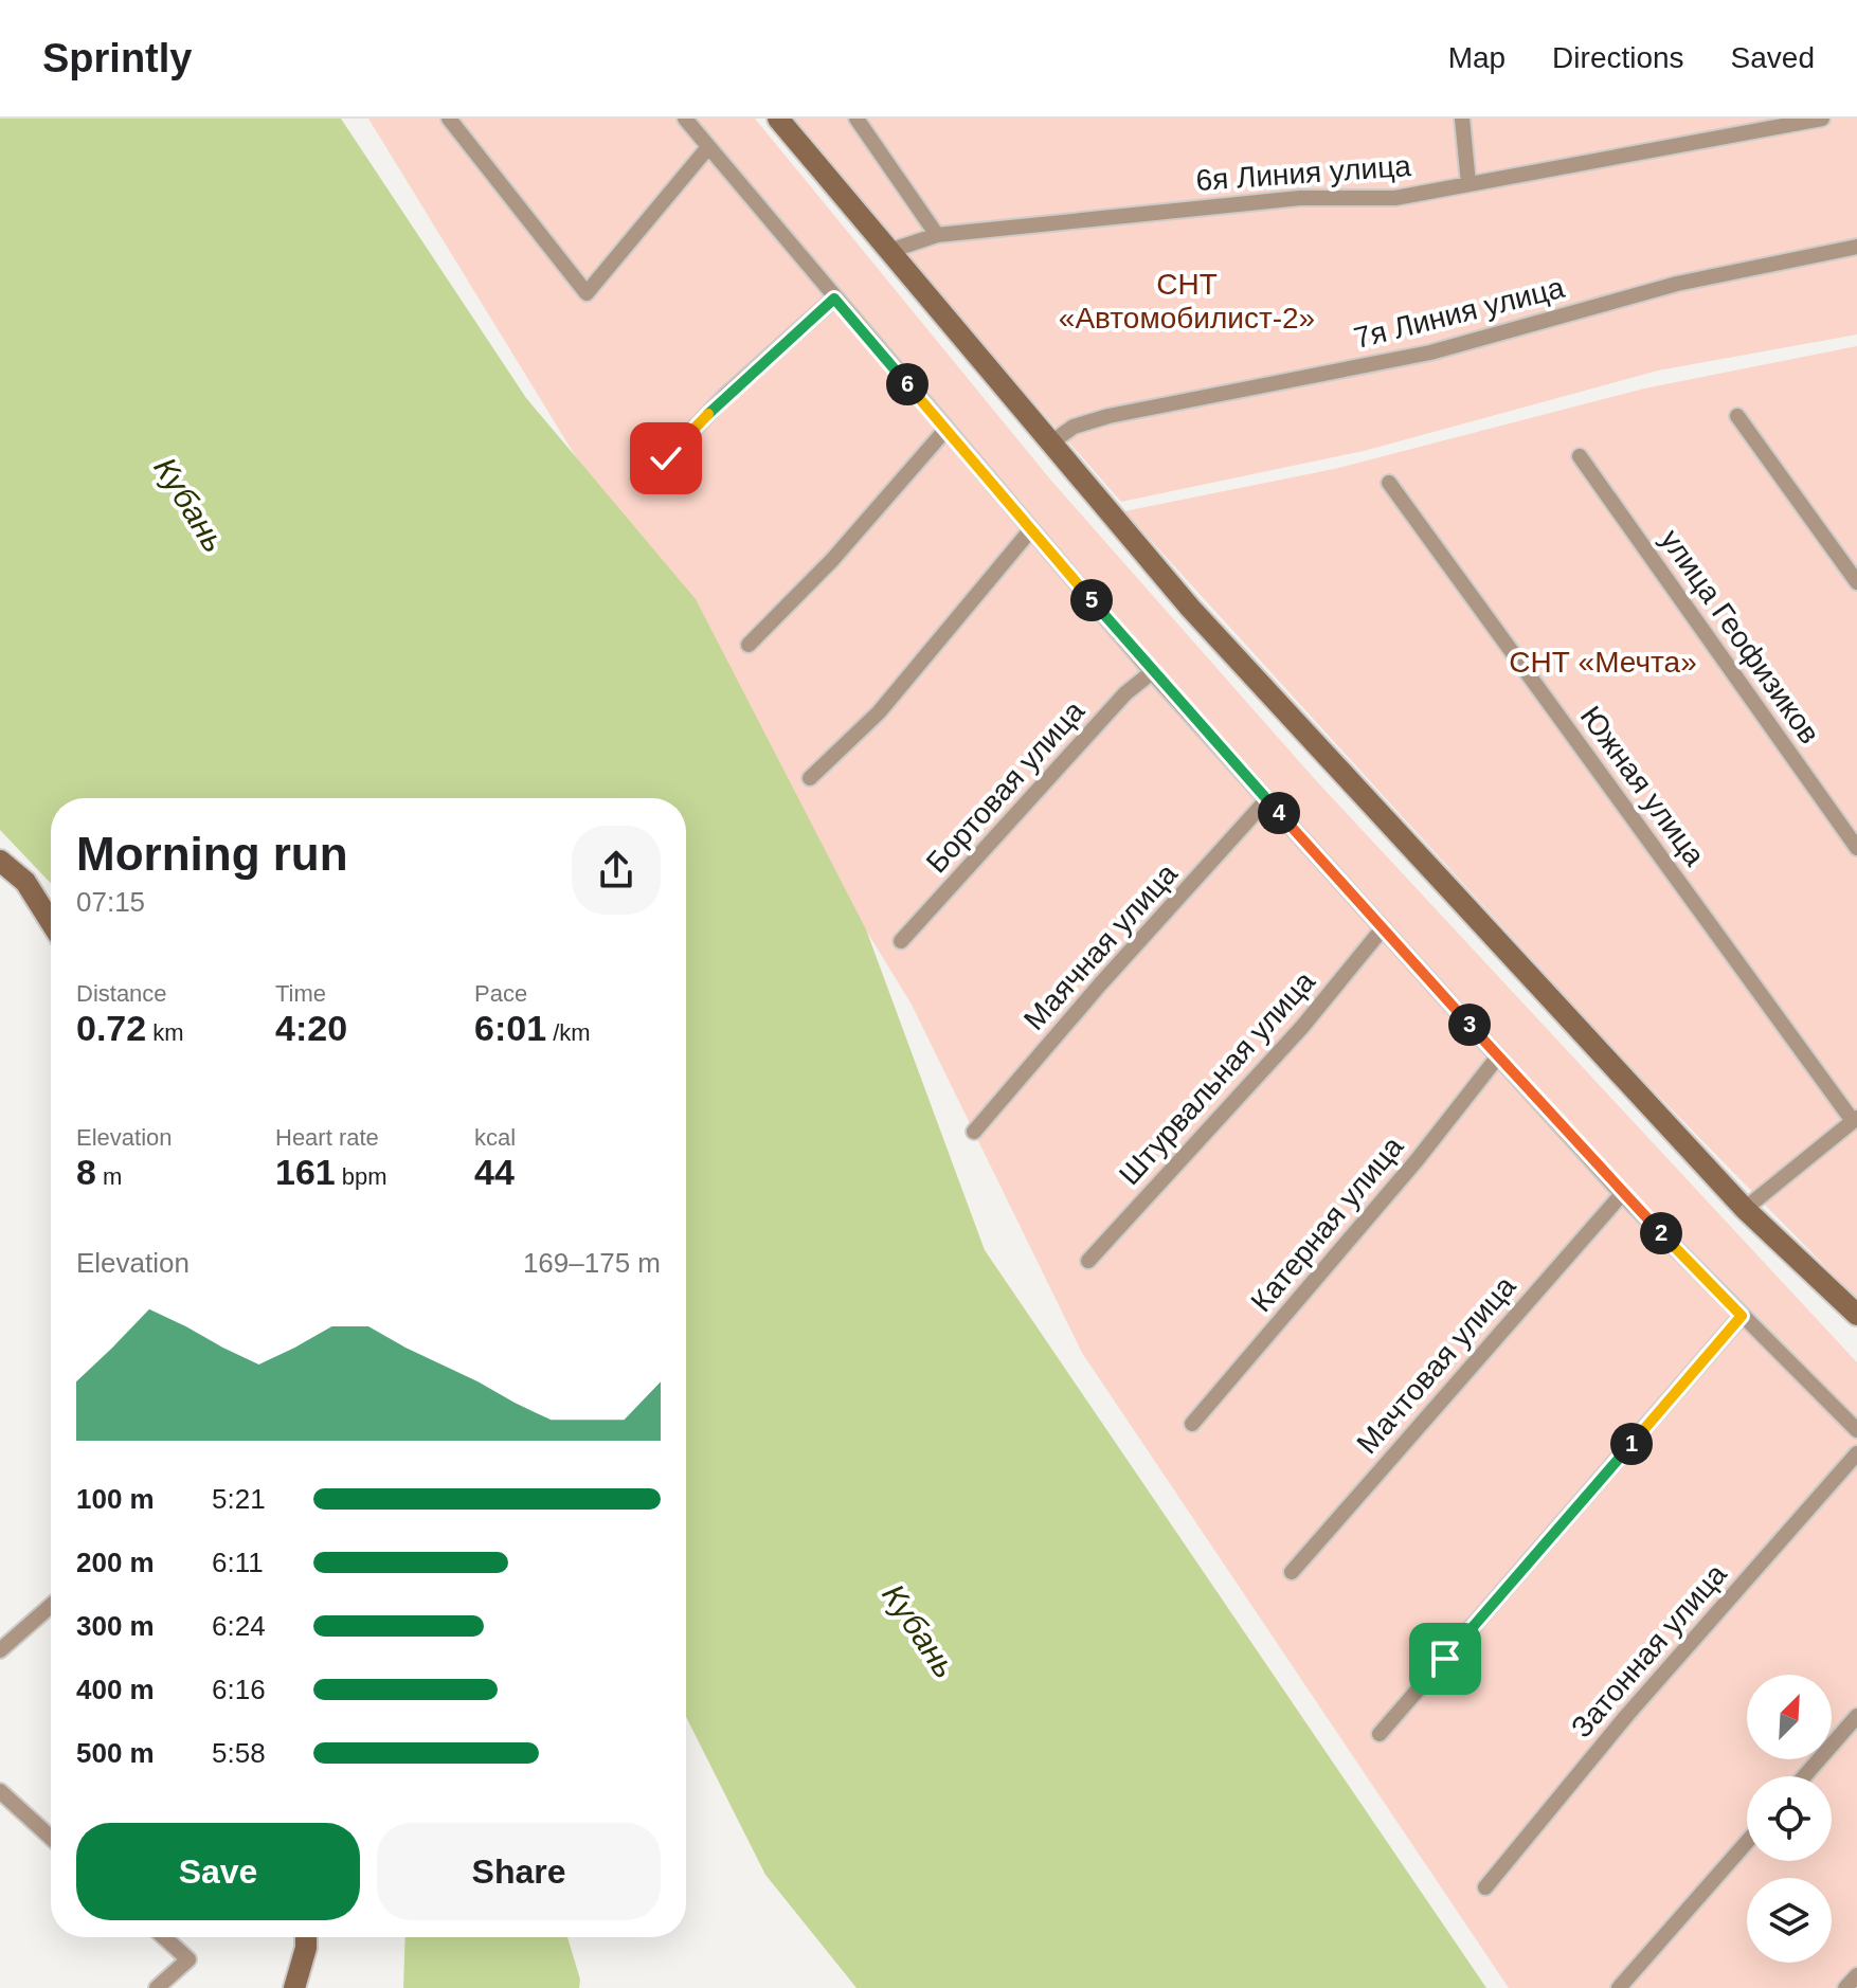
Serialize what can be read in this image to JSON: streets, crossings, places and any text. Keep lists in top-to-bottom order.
{
  "streets": {
    "street": [
      "6я Линия улица",
      "7я Линия улица",
      "улица Геофизиков",
      "Южная улица",
      "Бортовая улица",
      "Маячная улица",
      "Штурвальная улица",
      "Катерная улица",
      "Мачтовая улица",
      "Затонная улица"
    ]
  },
  "water": ["Кубань"],
  "parks": ["СНТ «Автомобилист-2»", "СНТ «Мечта»"],
  "north": "top right",
  "page": {
    "header": "Sprintly",
    "nav": ["Map", "Directions", "Saved"],
    "pins": [
      "6",
      "5",
      "4",
      "3",
      "2",
      "1"
    ],
    "heading": ["Morning run", "07:15"],
    "stats": [
      ["Distance", "0.72 km"],
      ["Time", "4:20"],
      ["Pace", "6:01 /km"],
      ["Elevation", "8 m"],
      ["Heart rate", "161 bpm"],
      ["kcal", "44"]
    ],
    "chart": ["Elevation", "169–175 m"],
    "list": [
      {
        "name": "100 m",
        "note": "5:21"
      },
      {
        "name": "200 m",
        "note": "6:11"
      },
      {
        "name": "300 m",
        "note": "6:24"
      },
      {
        "name": "400 m",
        "note": "6:16"
      },
      {
        "name": "500 m",
        "note": "5:58"
      }
    ],
    "buttons": ["Save", "Share"]
  }
}
